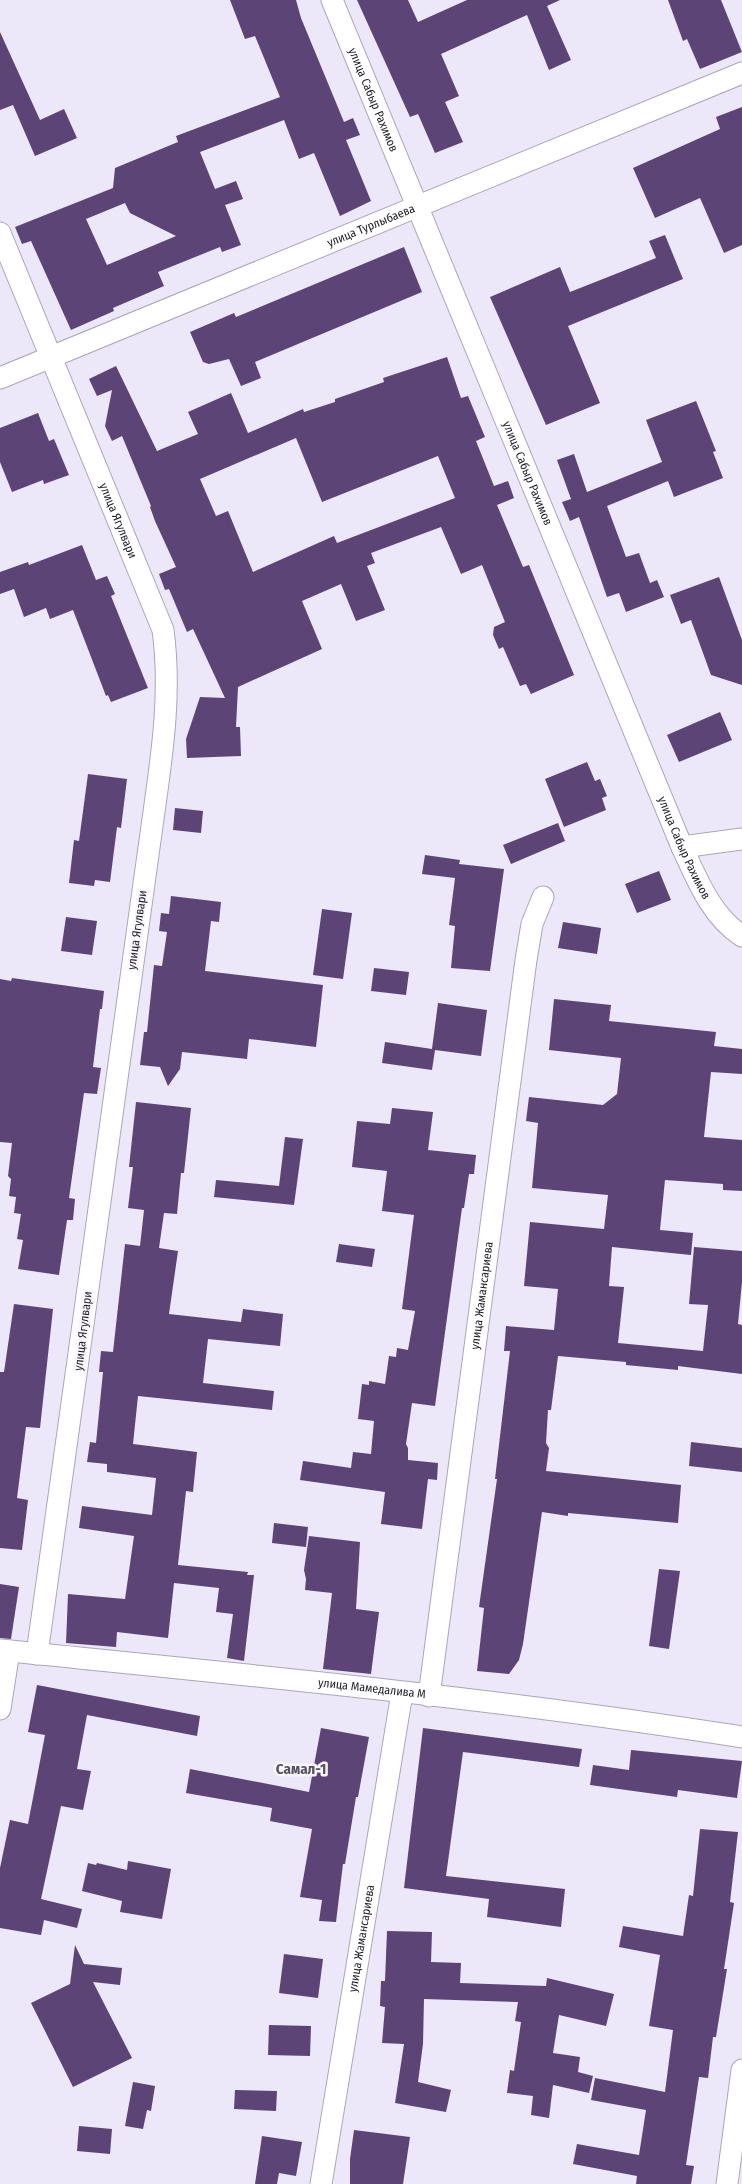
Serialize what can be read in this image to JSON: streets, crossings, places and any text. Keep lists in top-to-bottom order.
{
  "streets": {
    "street": [
      "улица Сабыр Рахимов",
      "улица Турлыбаева",
      "улица Ягулвари",
      "улица Жамансариева",
      "улица Мамедалива М"
    ]
  },
  "crossings": [
    ["улица Сабыр Рахимов", "улица Турлыбаева"],
    ["улица Турлыбаева", "улица Ягулвари"],
    ["улица Ягулвари", "улица Мамедалива М"],
    ["улица Жамансариева", "улица Мамедалива М"]
  ],
  "districts": ["Самал-1"]
}
